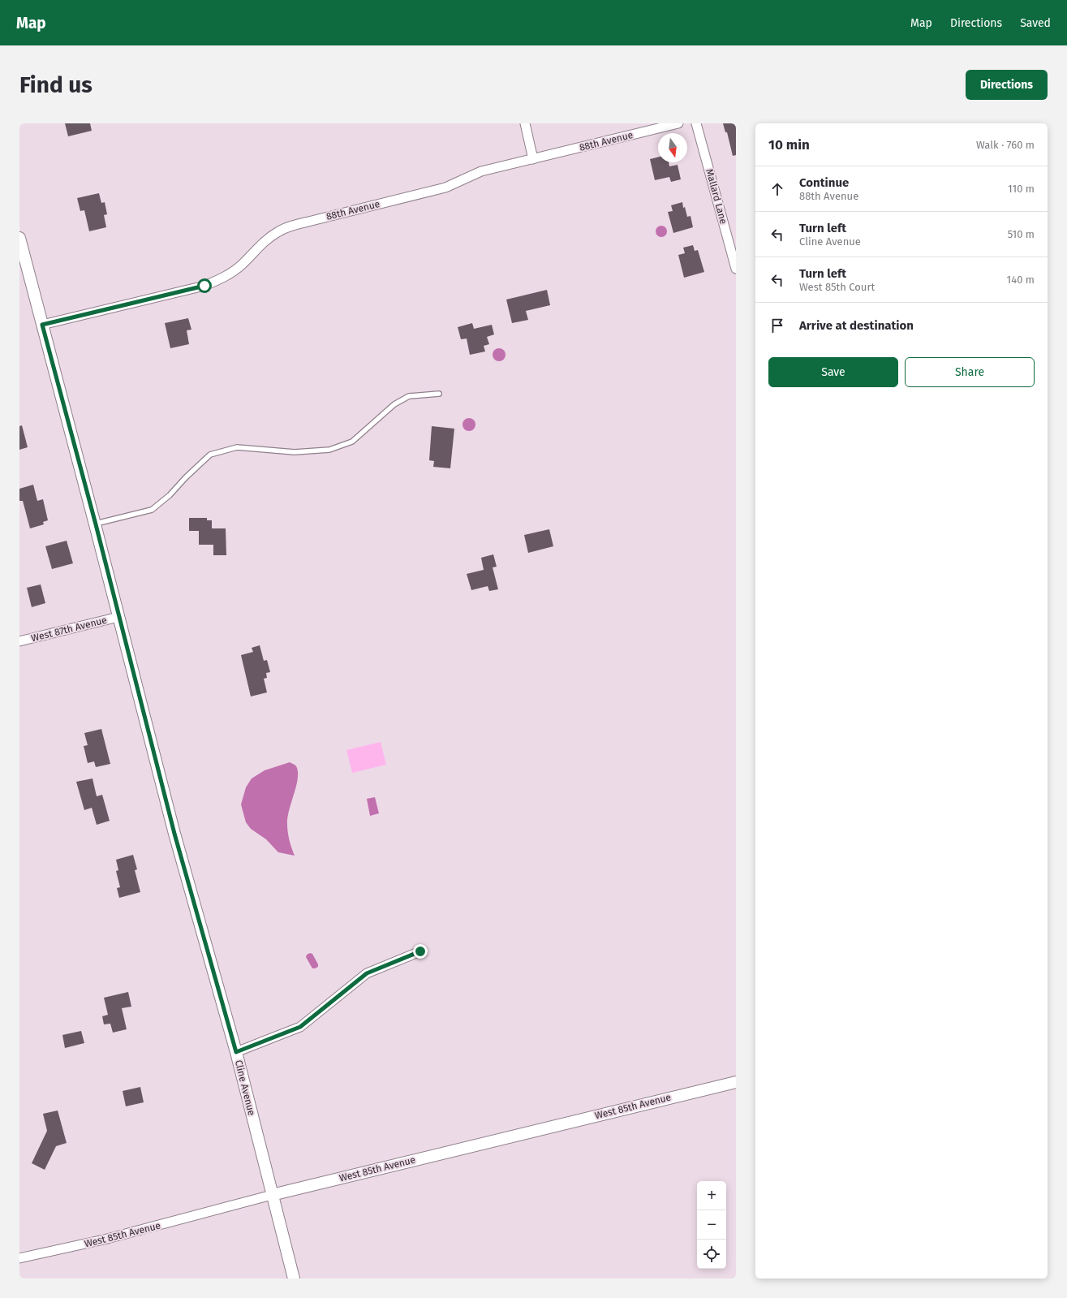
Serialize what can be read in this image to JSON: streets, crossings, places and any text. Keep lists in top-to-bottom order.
{
  "streets": {
    "street": [
      "88th Avenue",
      "Mallard Lane",
      "West 87th Avenue",
      "Cline Avenue",
      "West 85th Avenue"
    ]
  },
  "crossings": [
    ["88th Avenue", "Cline Avenue"],
    ["West 87th Avenue", "Cline Avenue"],
    ["Cline Avenue", "West 85th Avenue"]
  ],
  "north": "bottom",
  "page": {
    "header": "Map",
    "nav": ["Map", "Directions", "Saved"],
    "buttons": [
      "Directions",
      ["Save", "Share"]
    ],
    "title": "Find us",
    "heading": ["10 min", "Walk · 760 m"],
    "list": [
      ["Continue", "88th Avenue", "110 m"],
      ["Turn left", "Cline Avenue", "510 m"],
      ["Turn left", "West 85th Court", "140 m"],
      "Arrive at destination"
    ],
    "map_buttons": ["+", "−"]
  }
}
